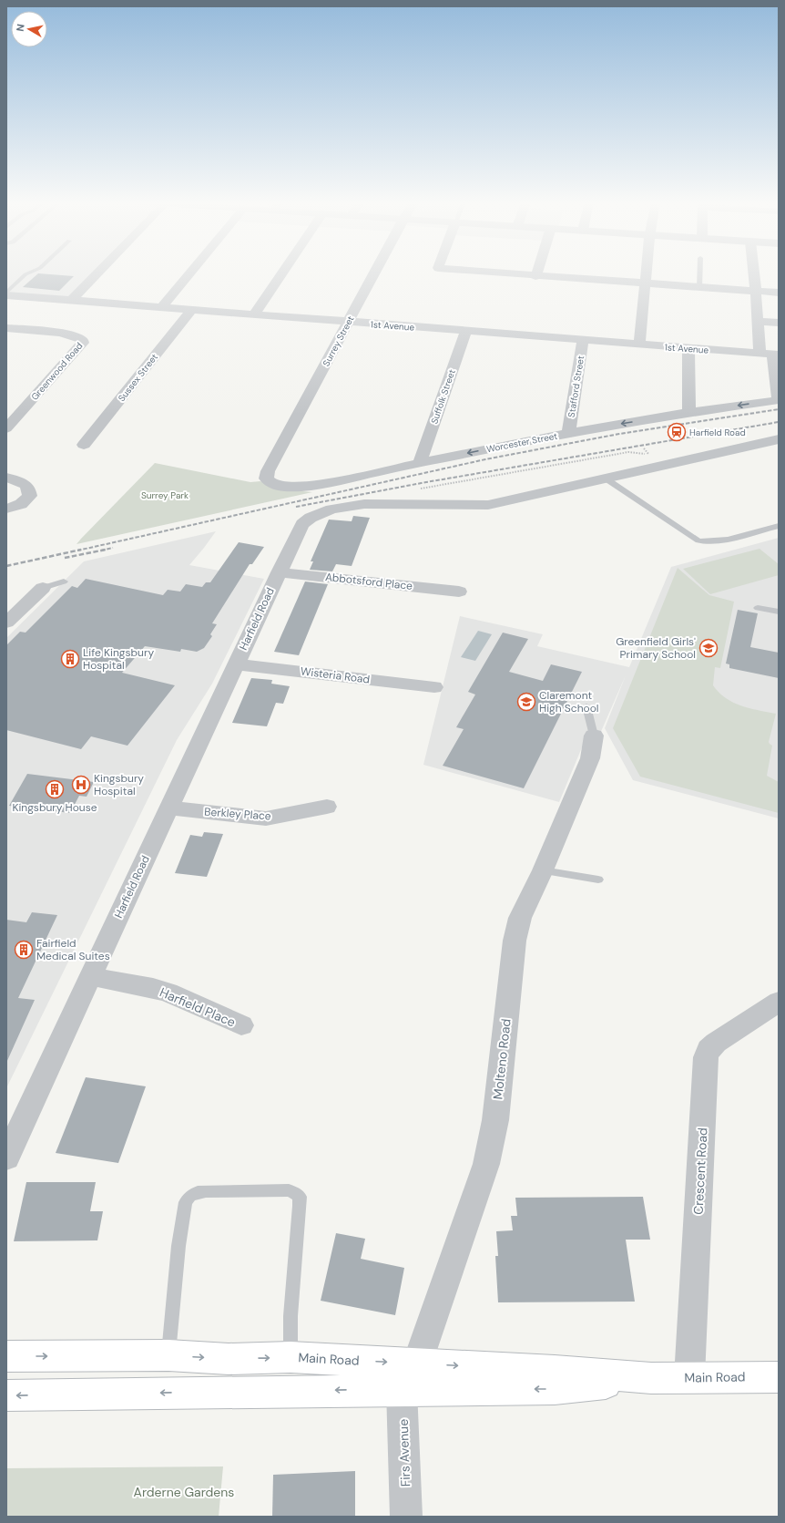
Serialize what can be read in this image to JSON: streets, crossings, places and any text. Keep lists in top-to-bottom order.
{
  "streets": {
    "main road": ["Main Road"],
    "street": [
      "1st Avenue",
      "Surrey Street",
      "Greenwood Road",
      "Sussex Street",
      "Stafford Street",
      "Suffolk Street",
      "Worcester Street",
      "Abbotsford Place",
      "Harfield Road",
      "Wisteria Road",
      "Berkley Place",
      "Harfield Place",
      "Molteno Road",
      "Crescent Road",
      "Firs Avenue"
    ]
  },
  "crossings": [
    ["1st Avenue", "Surrey Street"],
    ["1st Avenue", "Sussex Street"],
    ["1st Avenue", "Stafford Street"],
    ["1st Avenue", "Suffolk Street"],
    ["Surrey Street", "Worcester Street"],
    ["Stafford Street", "Worcester Street"],
    ["Suffolk Street", "Worcester Street"],
    ["Abbotsford Place", "Harfield Road"],
    ["Harfield Road", "Wisteria Road"],
    ["Harfield Road", "Berkley Place"],
    ["Harfield Road", "Harfield Place"],
    ["Molteno Road", "Main Road"],
    ["Molteno Road", "Firs Avenue"],
    ["Crescent Road", "Main Road"],
    ["Main Road", "Firs Avenue"]
  ],
  "parks": ["Surrey Park", "Arderne Gardens"],
  "places": {
    "station": ["Harfield Road"],
    "school or university": ["Greenfield Girls' Primary School", "Claremont High School"],
    "building": ["Life Kingsbury Hospital", "Kingsbury House", "Fairfield Medical Suites"],
    "hospital": ["Kingsbury Hospital"]
  },
  "north": "left"
}
